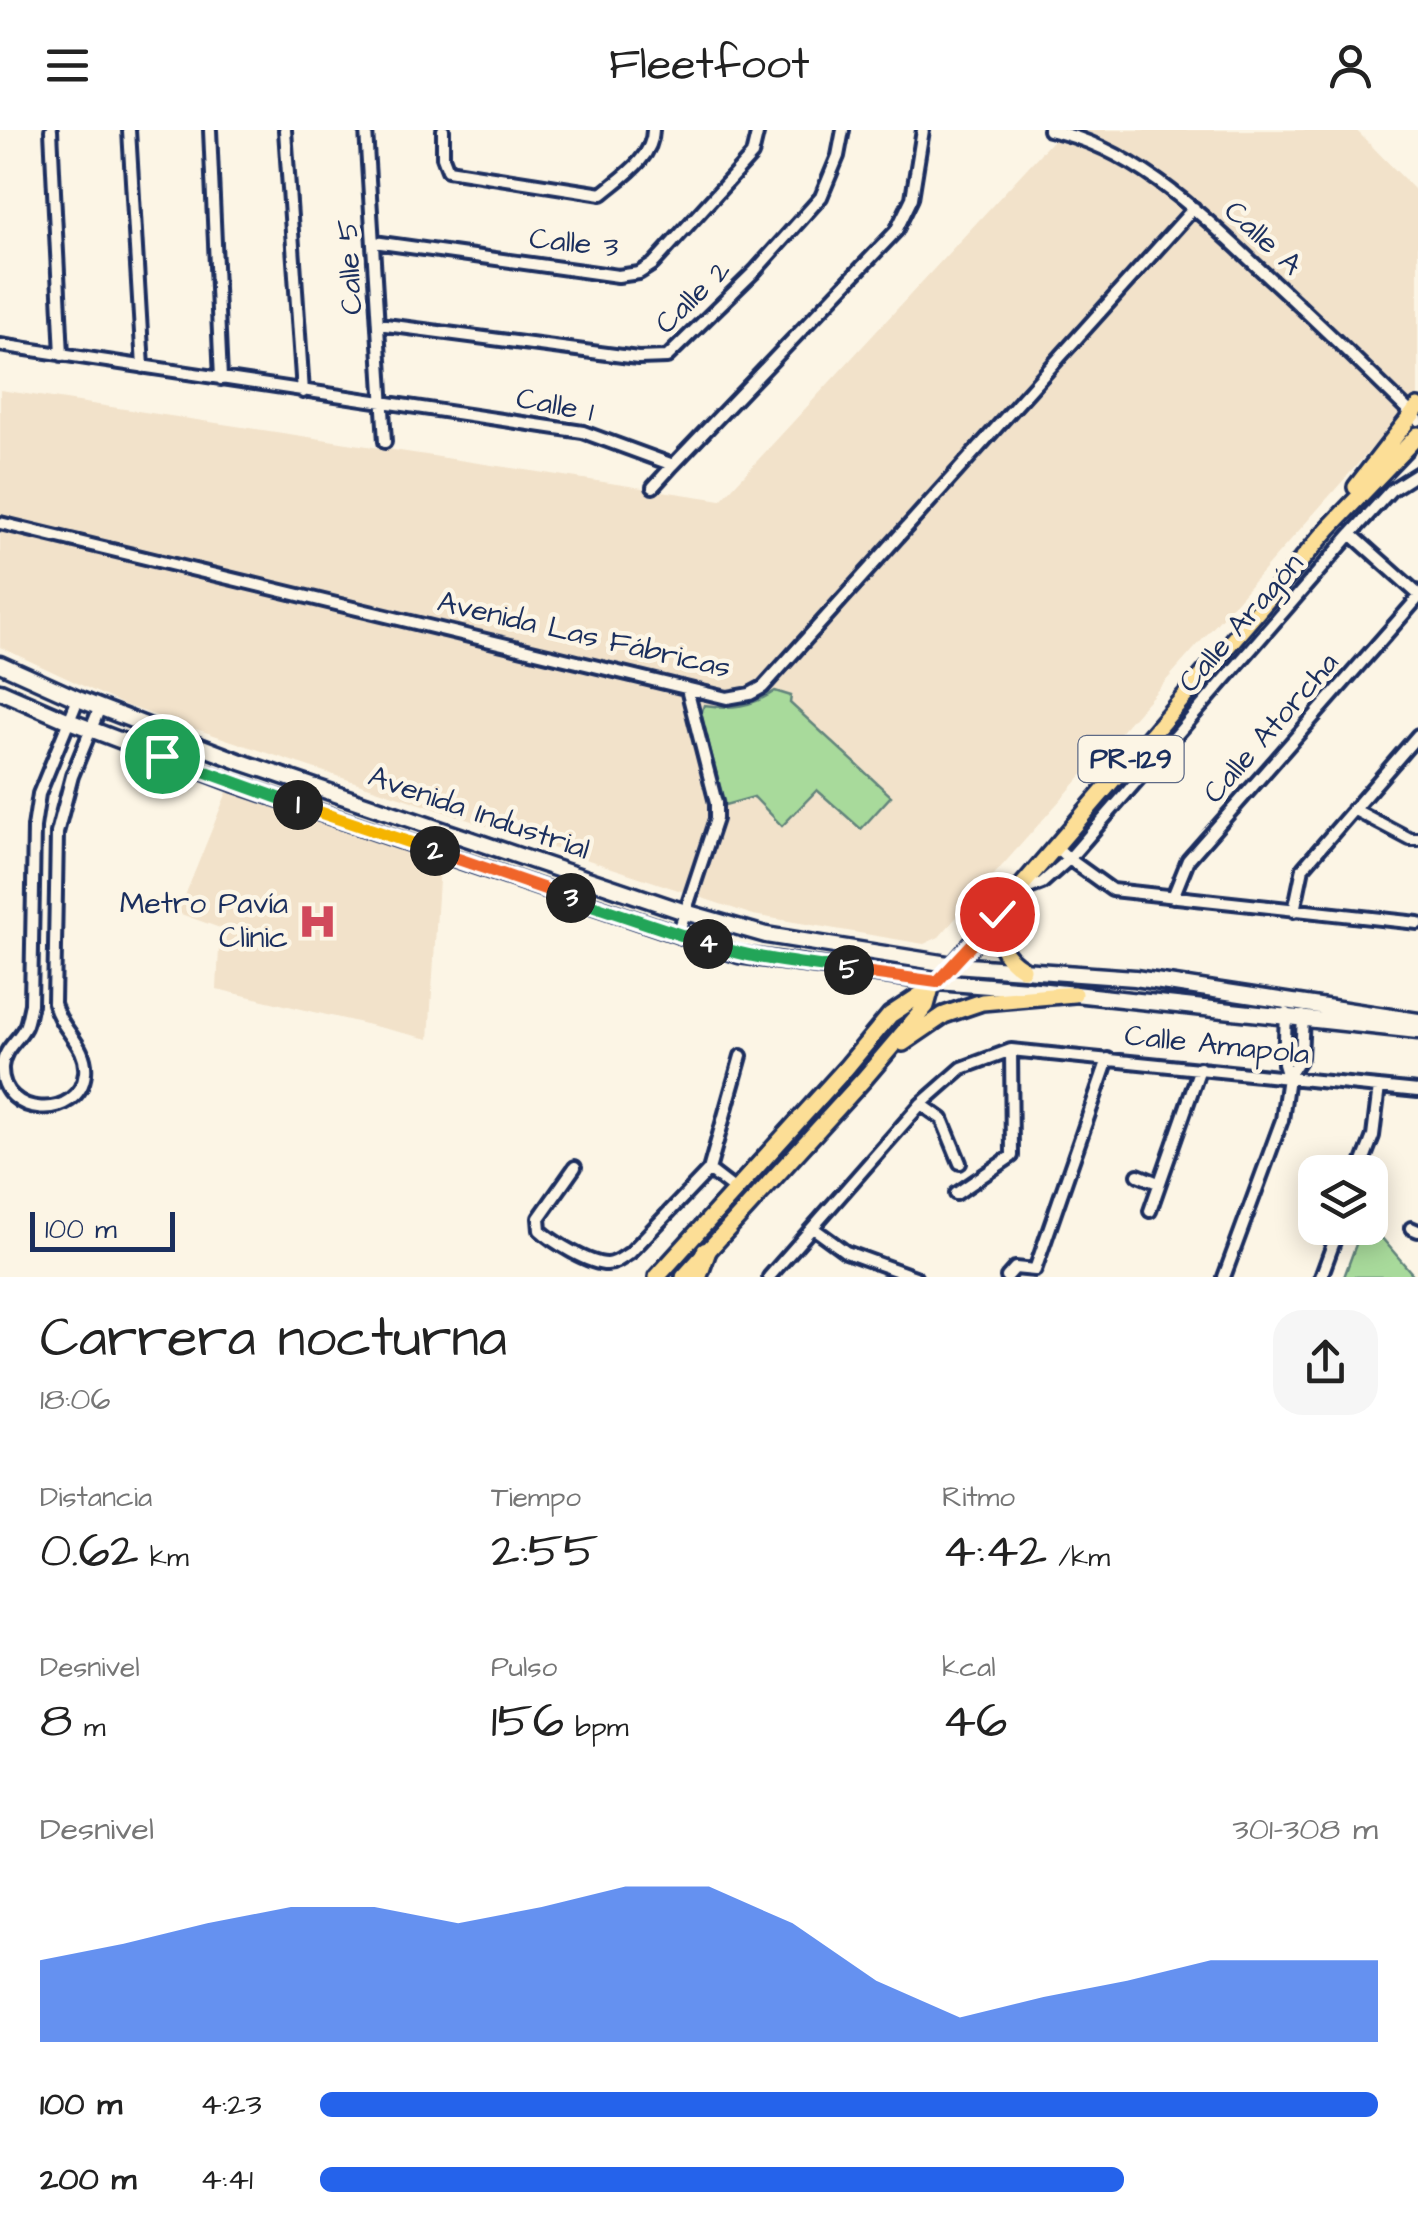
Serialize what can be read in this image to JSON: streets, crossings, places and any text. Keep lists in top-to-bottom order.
{
  "streets": {
    "main road": ["PR-129"],
    "street": [
      "Calle A",
      "Calle 3",
      "Calle 5",
      "Calle 2",
      "Calle 1",
      "Calle Aragón",
      "Avenida Las Fábricas",
      "Calle Atorcha",
      "Avenida Industrial",
      "Calle Amapola"
    ]
  },
  "crossings": [
    ["Calle A", "Avenida Las Fábricas"],
    ["Calle A", "PR-129"],
    ["Calle 3", "Calle 5"],
    ["Calle 5", "Calle 2"],
    ["Calle 5", "Calle 1"],
    ["Calle Aragón", "PR-129"],
    ["PR-129", "Avenida Industrial"]
  ],
  "places": {
    "hospital": ["Metro Pavía Clinic"]
  },
  "scale_bar": "100 m",
  "page": {
    "header": "Fleetfoot",
    "pins": [
      "1",
      "2",
      "3",
      "4",
      "5"
    ],
    "scale": "100 m",
    "heading": ["Carrera nocturna", "18:06"],
    "stats": [
      ["Distancia", "0.62 km"],
      ["Tiempo", "2:55"],
      ["Ritmo", "4:42 /km"],
      ["Desnivel", "8 m"],
      ["Pulso", "156 bpm"],
      ["kcal", "46"]
    ],
    "chart": ["Desnivel", "301–308 m"],
    "list": [
      {
        "name": "100 m",
        "note": "4:23"
      },
      {
        "name": "200 m",
        "note": "4:41"
      }
    ]
  }
}
